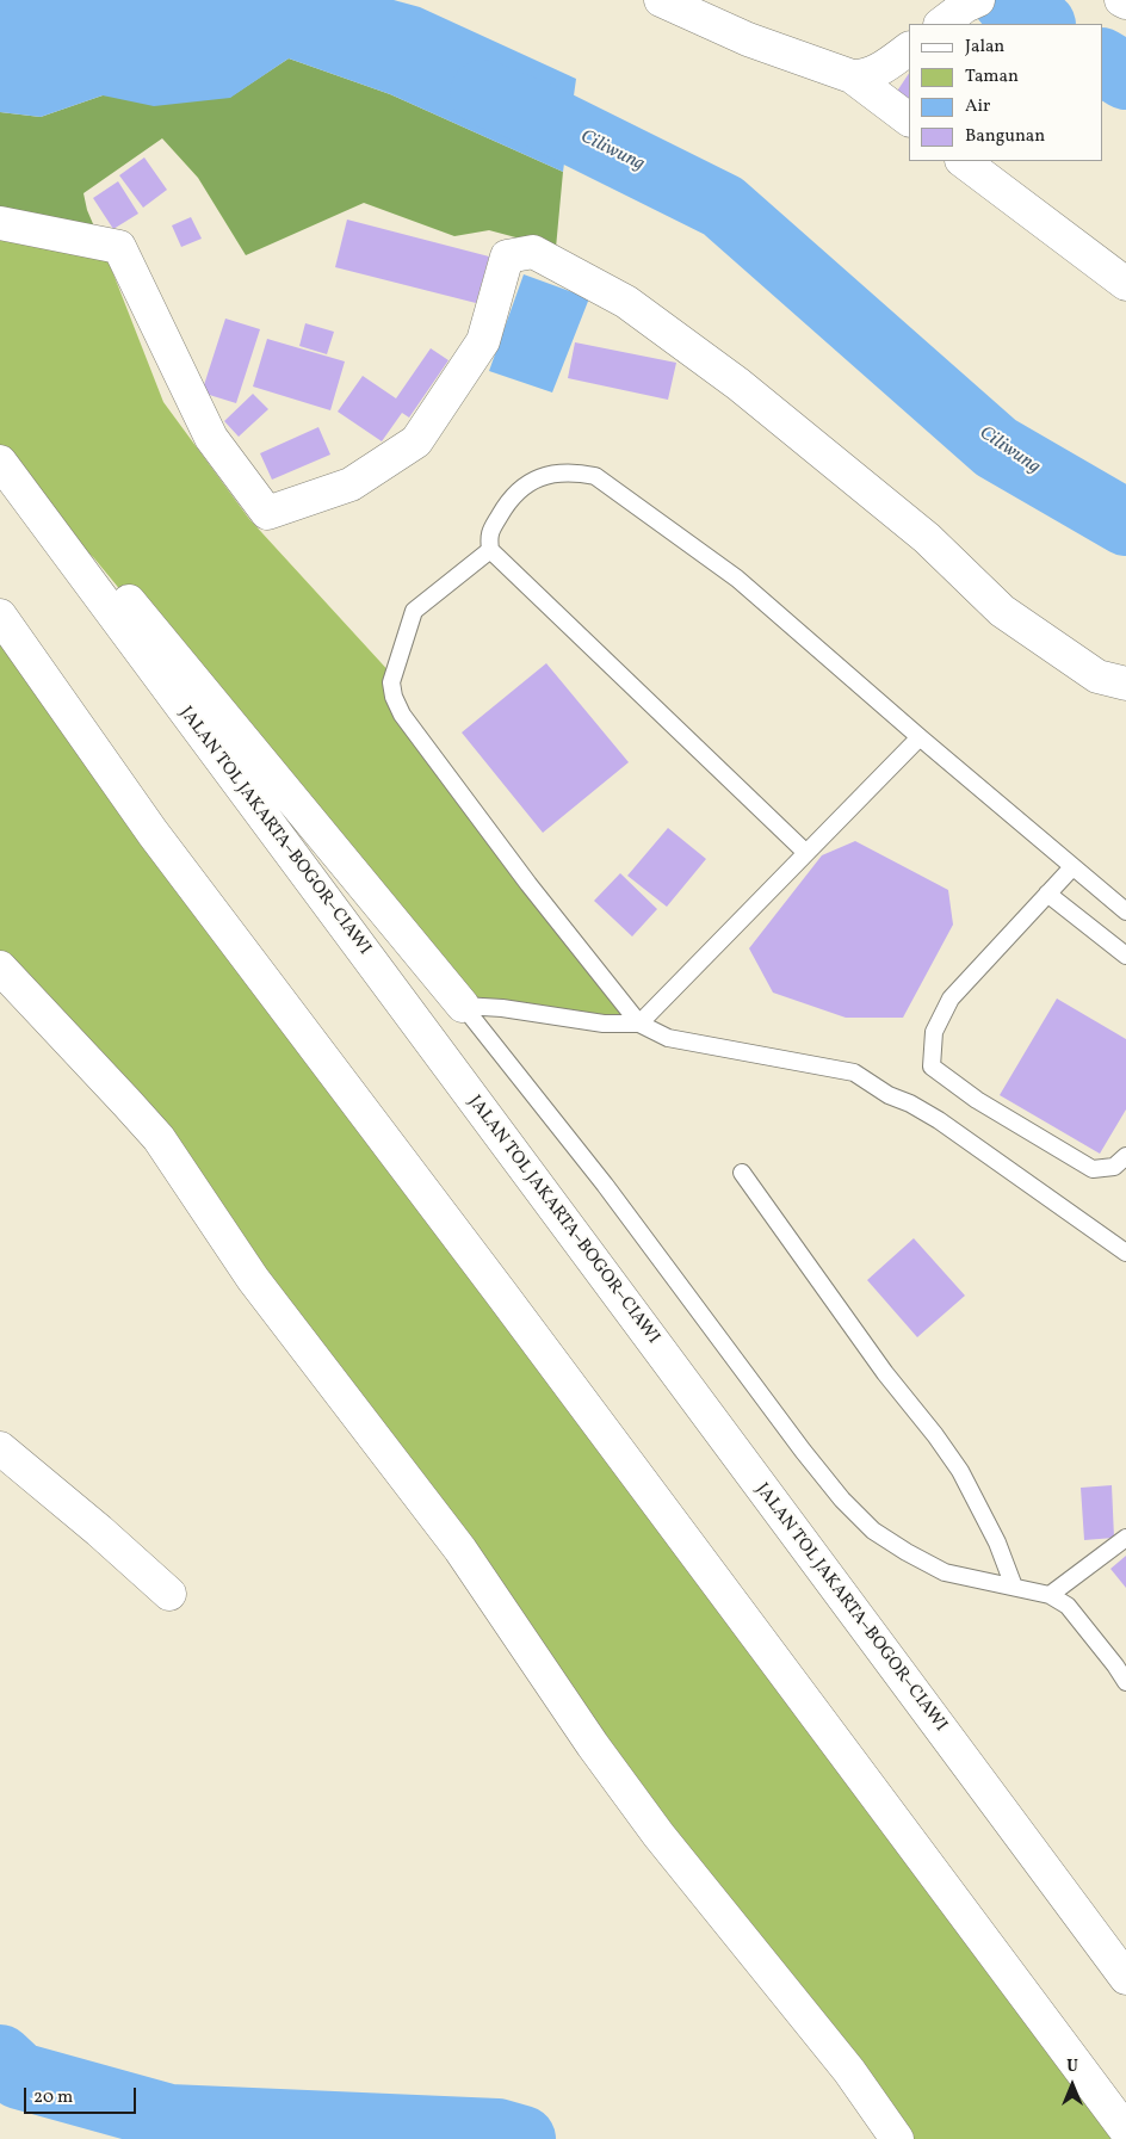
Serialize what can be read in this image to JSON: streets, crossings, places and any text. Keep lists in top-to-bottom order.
{
  "streets": {
    "main road": ["JALAN TOL JAKARTA–BOGOR–CIAWI"]
  },
  "water": ["Ciliwung"],
  "legend": [
    "Jalan",
    "Taman",
    "Air",
    "Bangunan"
  ],
  "scale_bar": "20 m",
  "north": "top"
}
